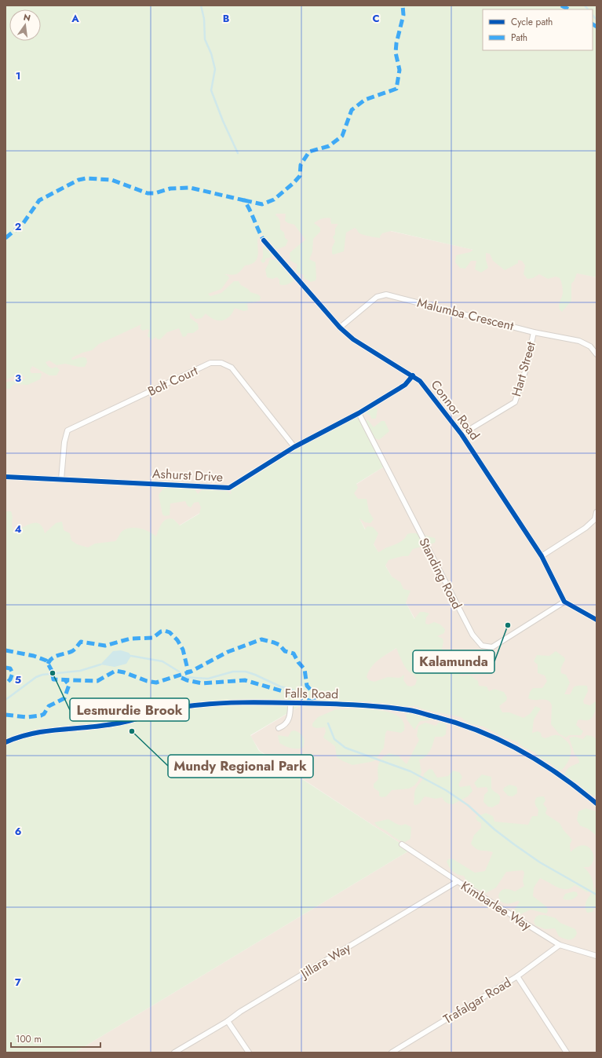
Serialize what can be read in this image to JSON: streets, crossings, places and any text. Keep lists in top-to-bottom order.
{
  "streets": {
    "street": [
      "Malumba Crescent",
      "Hart Street",
      "Bolt Court",
      "Connor Road",
      "Ashurst Drive",
      "Standing Road",
      "Falls Road",
      "Kimbarlee Way",
      "Jillara Way",
      "Trafalgar Road"
    ]
  },
  "crossings": [
    ["Malumba Crescent", "Hart Street"],
    ["Malumba Crescent", "Connor Road"],
    ["Hart Street", "Connor Road"],
    ["Bolt Court", "Ashurst Drive"],
    ["Connor Road", "Ashurst Drive"],
    ["Connor Road", "Standing Road"],
    ["Ashurst Drive", "Standing Road"],
    ["Kimbarlee Way", "Jillara Way"],
    ["Kimbarlee Way", "Trafalgar Road"]
  ],
  "places": ["Kalamunda", "Lesmurdie Brook", "Mundy Regional Park"],
  "legend": ["Cycle path", "Path"],
  "scale_bar": "100 m",
  "north": "top",
  "grid": {
    "columns": ["A", "B", "C"],
    "rows": [
      "1",
      "2",
      "3",
      "4",
      "5",
      "6",
      "7"
    ]
  }
}
